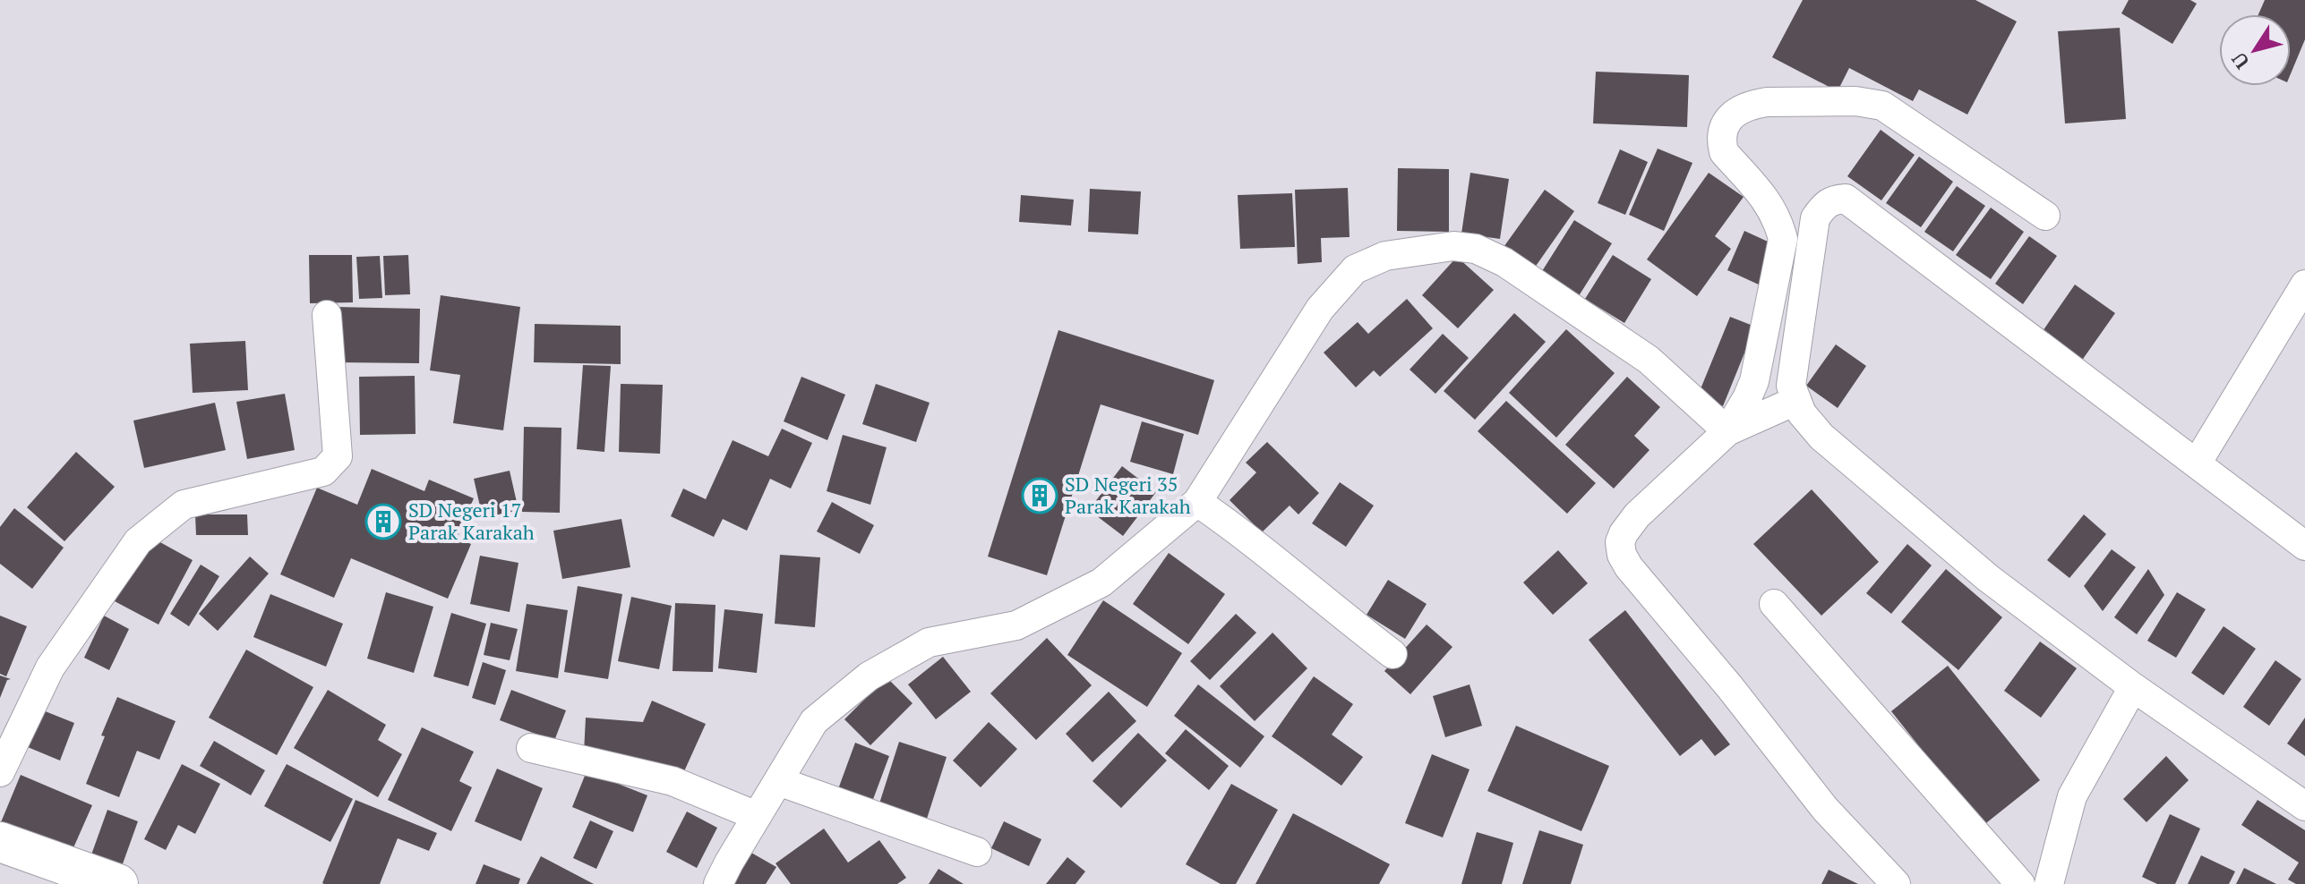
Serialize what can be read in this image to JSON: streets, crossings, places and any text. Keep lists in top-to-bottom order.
{
  "places": {
    "building": ["SD Negeri 35 Parak Karakah", "SD Negeri 17 Parak Karakah"]
  },
  "north": "bottom left"
}
